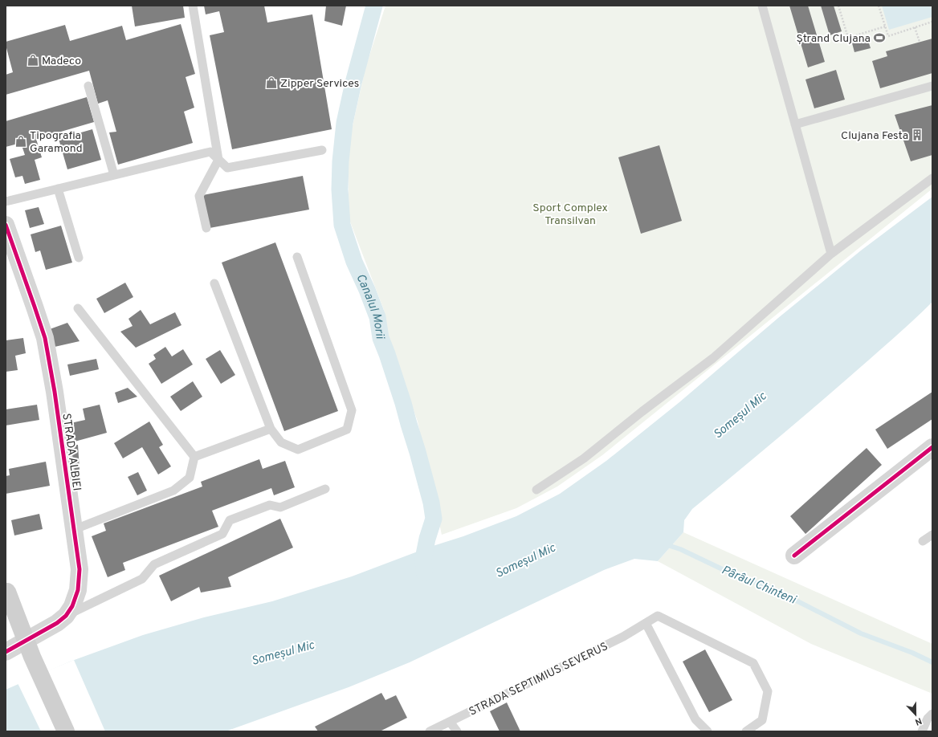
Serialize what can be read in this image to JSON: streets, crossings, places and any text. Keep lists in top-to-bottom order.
{
  "streets": {
    "street": ["STRADA ALBIEI"],
    "lane": ["STRADA SEPTIMIUS SEVERUS"]
  },
  "water": ["Canalul Morii", "Someșul Mic", "Pârâul Chinteni"],
  "parks": ["Sport Complex Transilvan"],
  "places": {
    "sports": ["Ștrand Clujana"],
    "shop": ["Madeco", "Zipper Services", "Tipografia Garamond"],
    "building": ["Clujana Festa"]
  },
  "north": "bottom"
}
